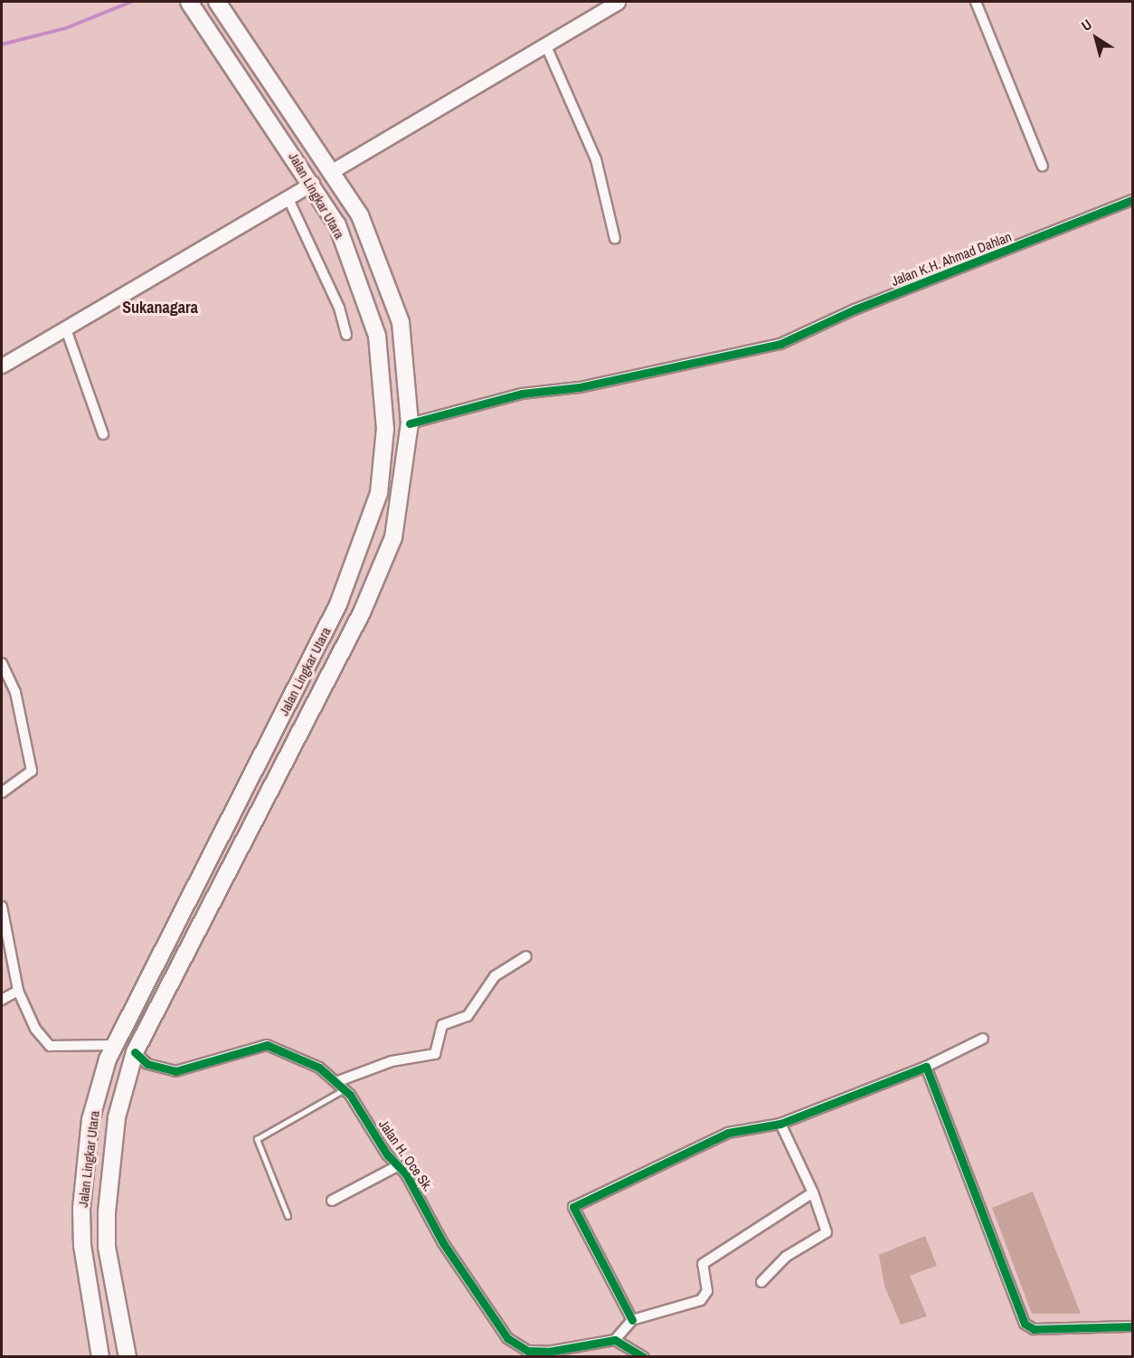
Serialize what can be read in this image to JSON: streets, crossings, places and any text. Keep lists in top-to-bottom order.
{
  "streets": {
    "main road": ["Jalan Lingkar Utara"],
    "street": ["Jalan K.H. Ahmad Dahlan", "Jalan H. Oce Sk."]
  },
  "crossings": [
    ["Jalan Lingkar Utara", "Jalan K.H. Ahmad Dahlan"],
    ["Jalan Lingkar Utara", "Jalan H. Oce Sk."]
  ],
  "districts": ["Sukanagara"],
  "north": "top left"
}
